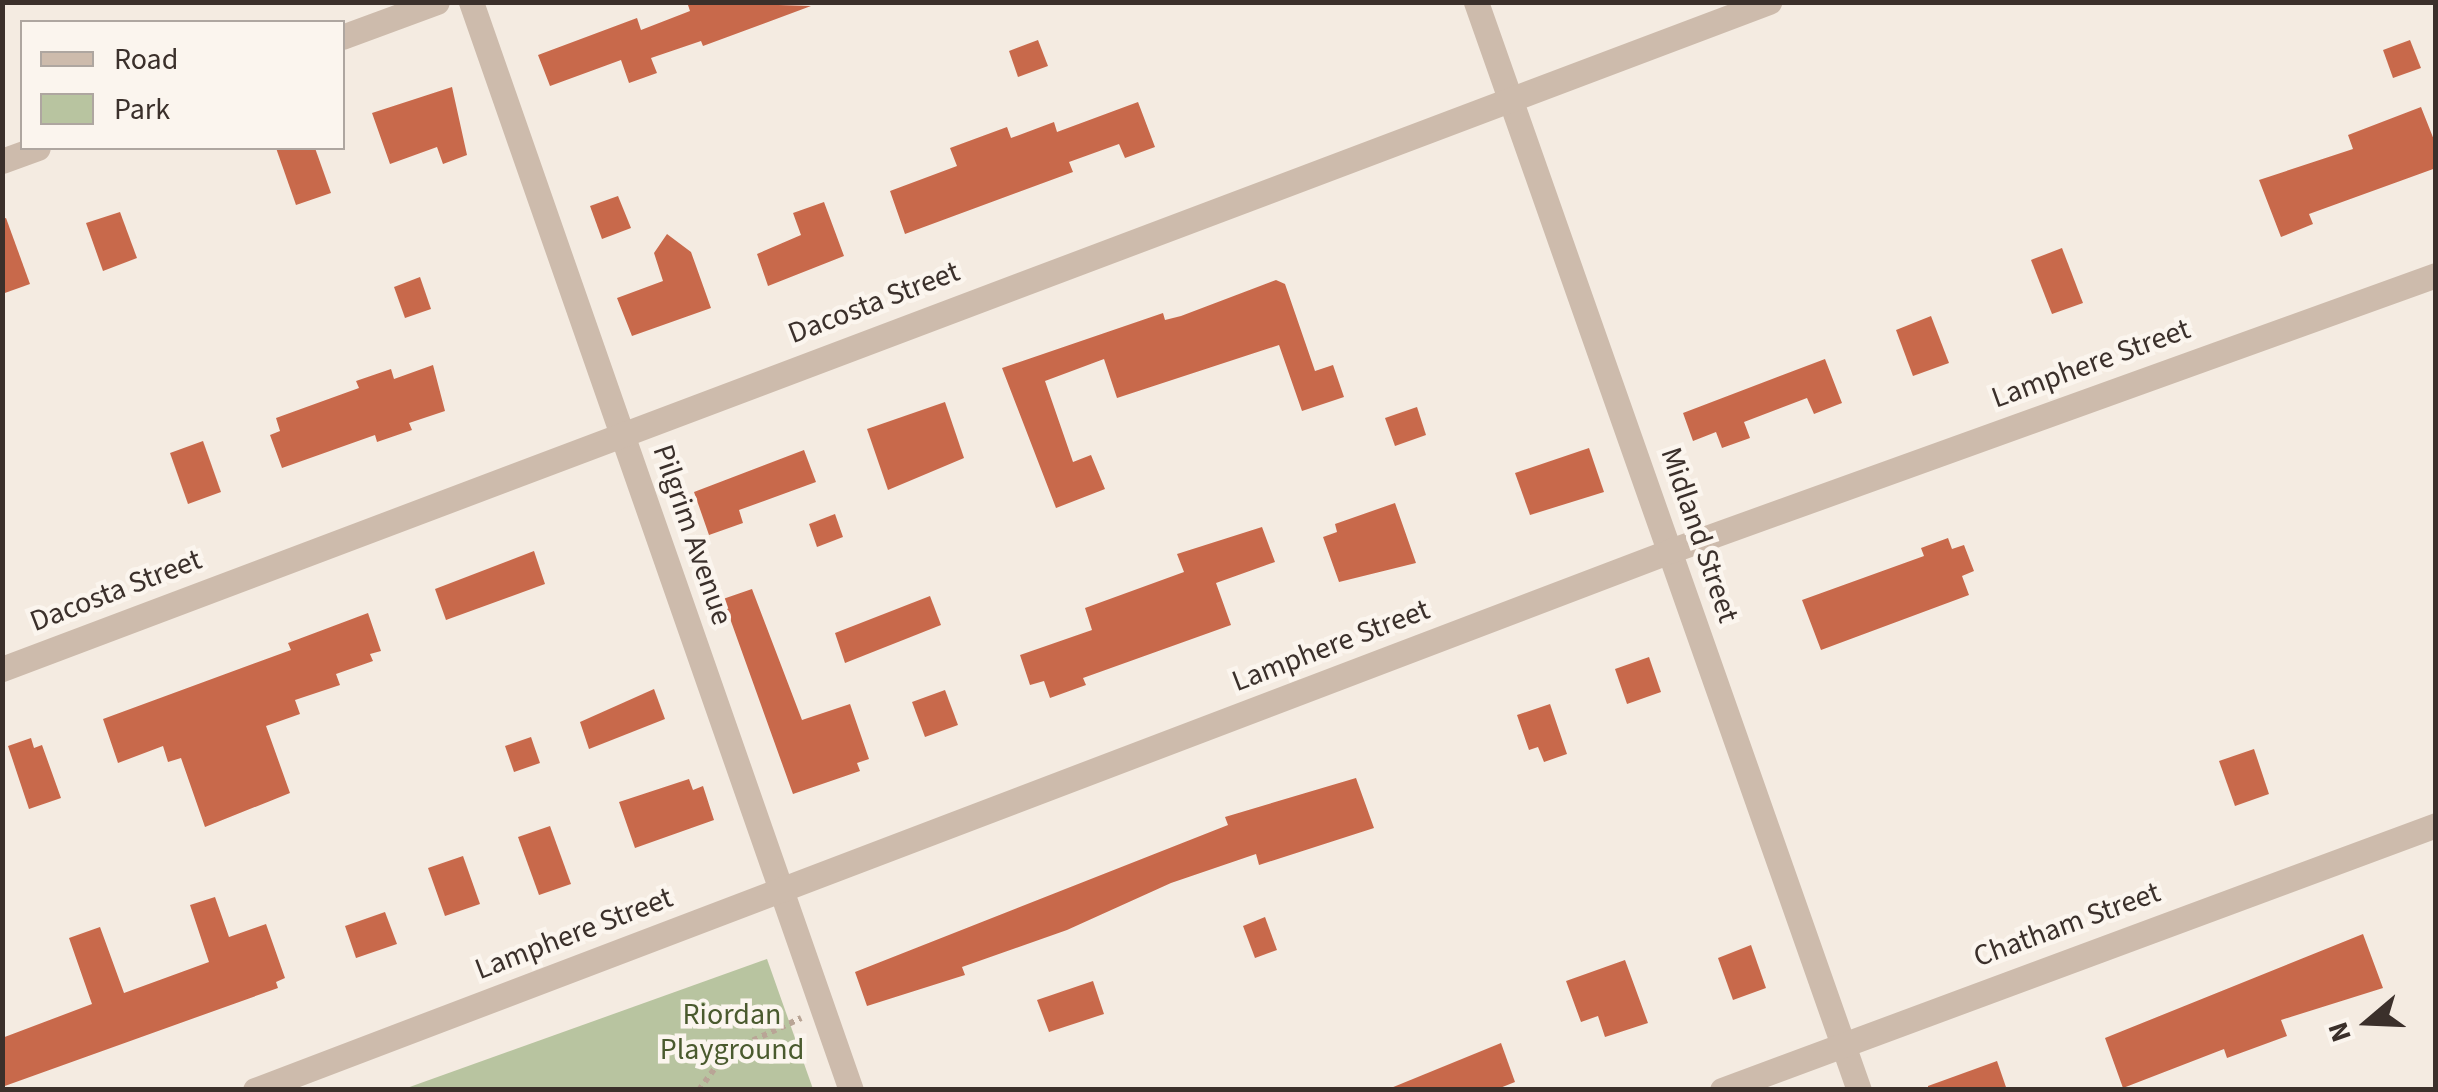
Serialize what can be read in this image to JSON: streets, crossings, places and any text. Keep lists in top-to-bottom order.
{
  "streets": {
    "street": [
      "Dacosta Street",
      "Lamphere Street",
      "Pilgrim Avenue",
      "Midland Street",
      "Chatham Street"
    ]
  },
  "crossings": [
    ["Dacosta Street", "Pilgrim Avenue"],
    ["Dacosta Street", "Midland Street"],
    ["Lamphere Street", "Pilgrim Avenue"],
    ["Lamphere Street", "Midland Street"],
    ["Midland Street", "Chatham Street"]
  ],
  "parks": ["Riordan Playground"],
  "legend": ["Road", "Park"],
  "north": "left"
}
